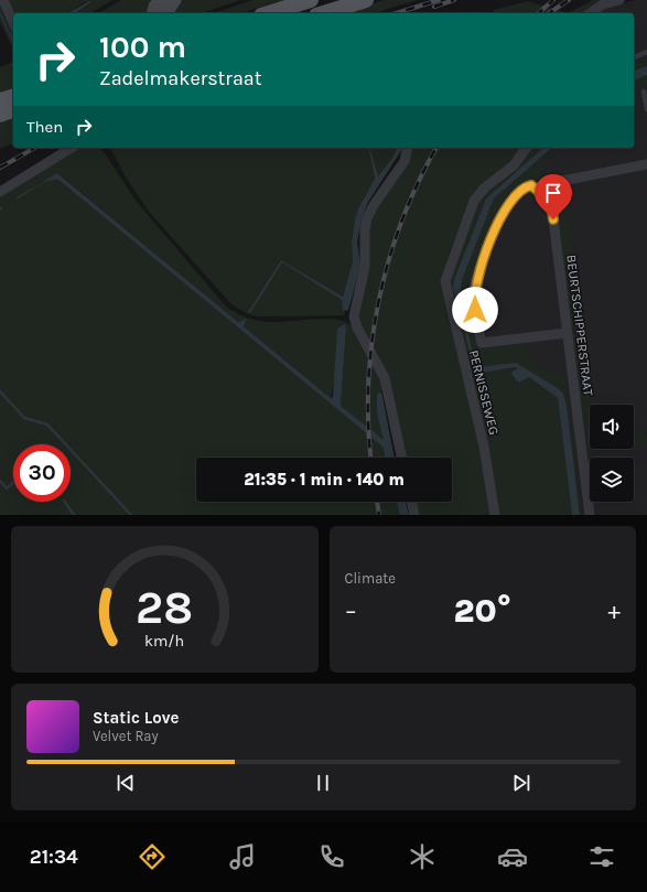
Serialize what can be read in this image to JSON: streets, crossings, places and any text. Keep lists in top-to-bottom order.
{
  "streets": {
    "street": ["BEURTSCHIPPERSTRAAT", "PERNISSEWEG"]
  },
  "page": {
    "turn": ["100 m", "Zadelmakerstraat"],
    "then": "Then",
    "limit": "30",
    "trip": "21:35 · 1 min · 140 m",
    "tile": "Climate",
    "heat": ["−", "20°", "+"],
    "song": ["Static Love", "Velvet Ray"],
    "tabs": "21:34",
    "gauge": ["28", "km/h"]
  }
}
